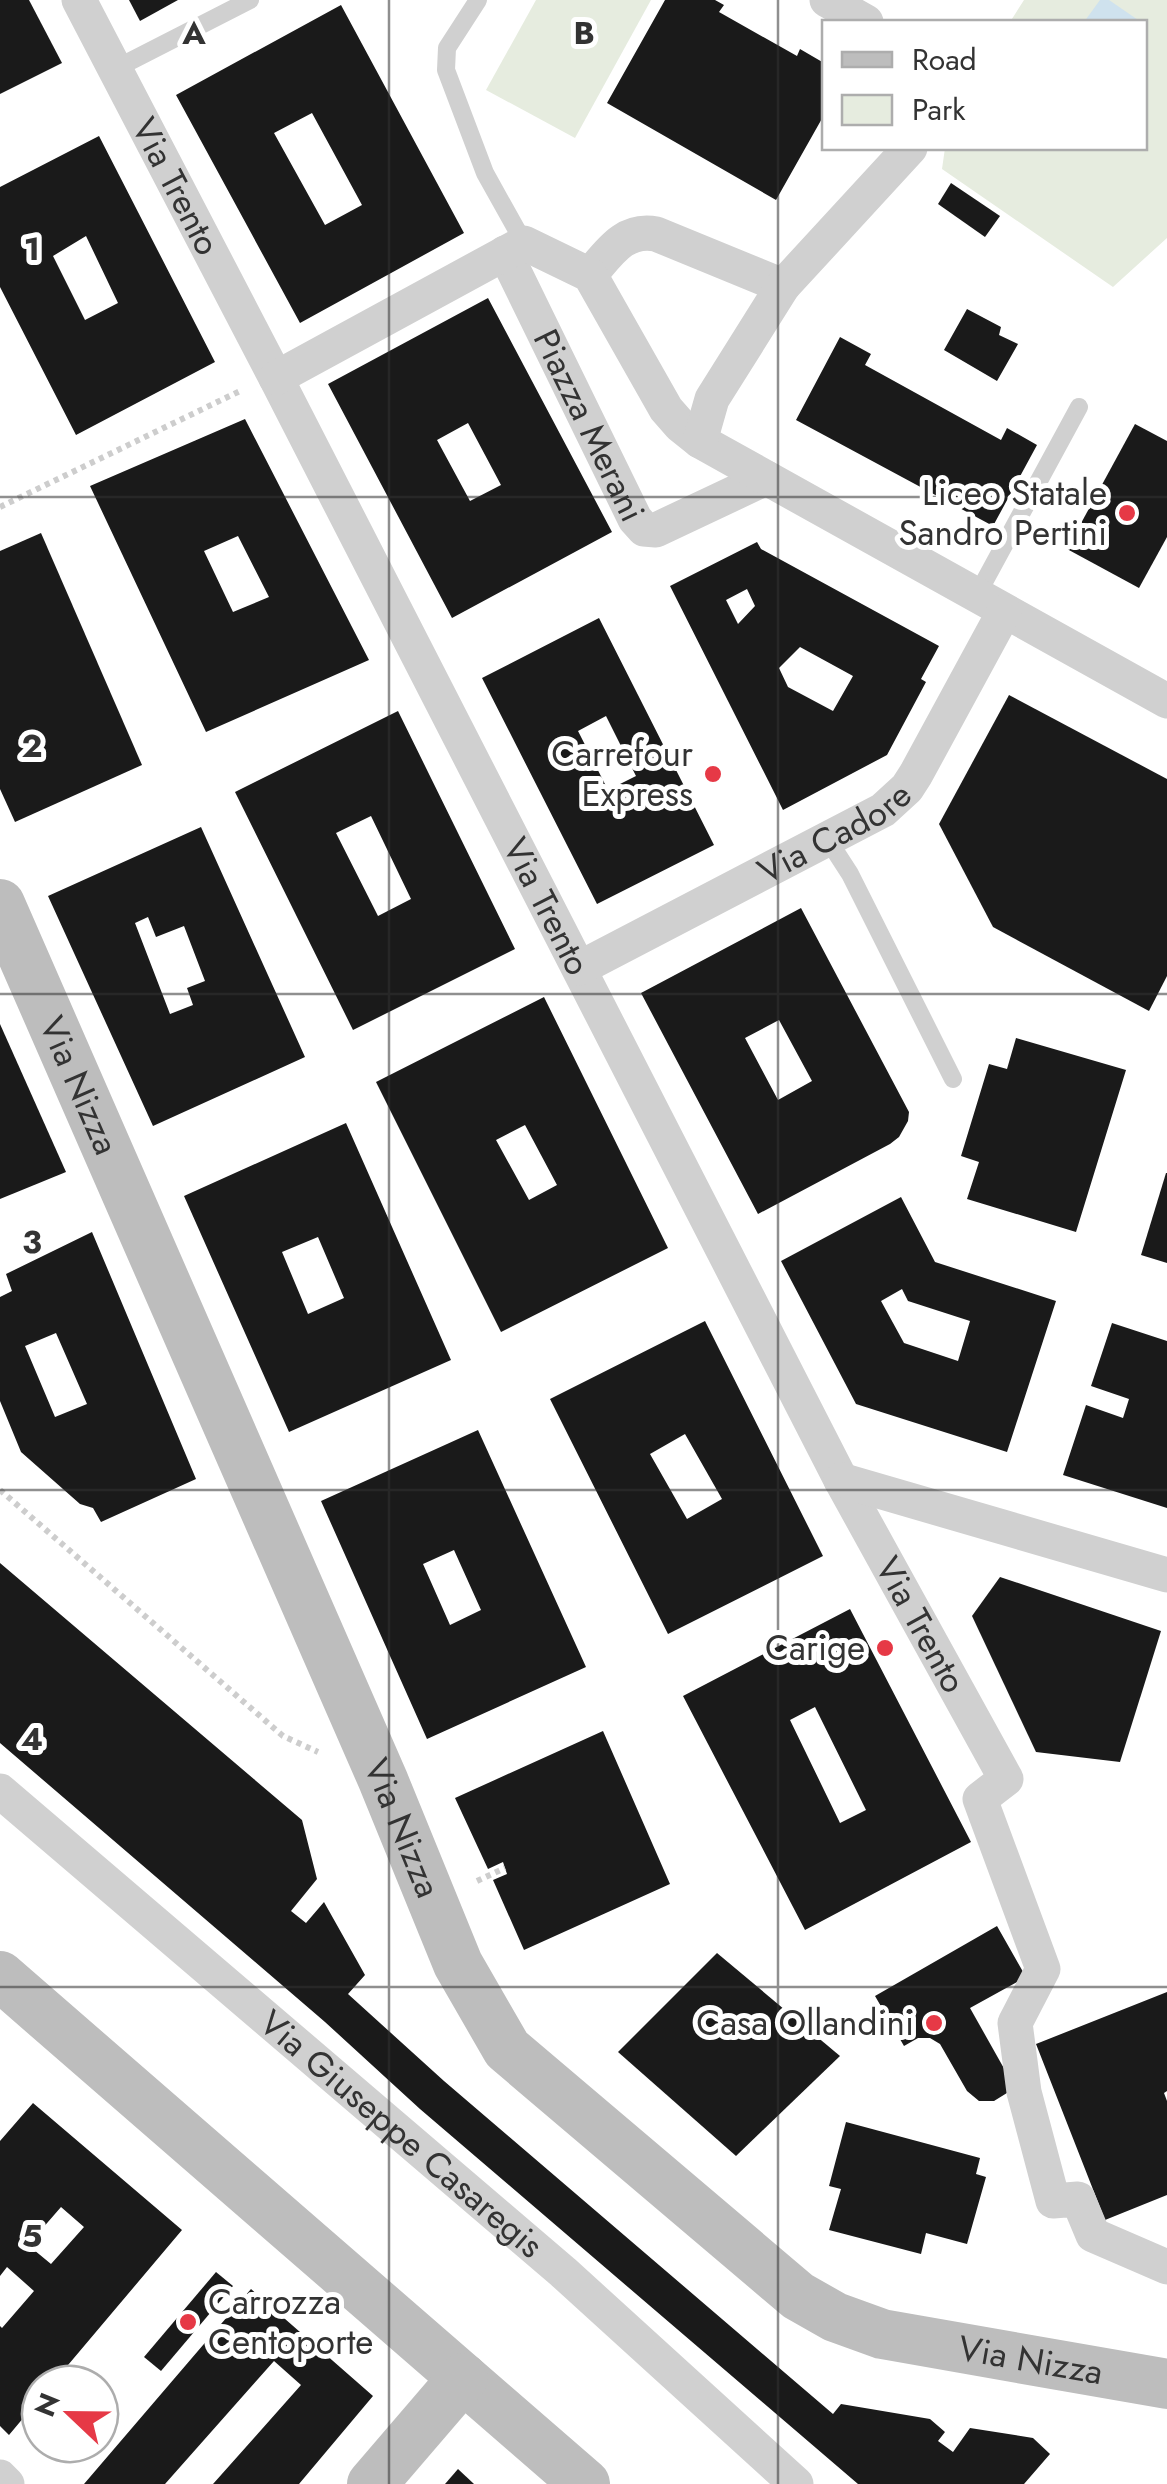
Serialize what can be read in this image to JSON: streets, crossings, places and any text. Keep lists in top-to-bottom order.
{
  "streets": {
    "street": [
      "Via Trento",
      "Piazza Merani",
      "Via Cadore",
      "Via Nizza",
      "Via Giuseppe Casaregis"
    ]
  },
  "crossings": [
    ["Via Trento", "Via Cadore"],
    ["Piazza Merani", "Via Cadore"]
  ],
  "places": [
    "Liceo Statale Sandro Pertini",
    "Carrefour Express",
    "Carige",
    "Casa Ollandini",
    "Carrozza Centoporte"
  ],
  "legend": ["Road", "Park"],
  "north": "left",
  "grid": {
    "columns": ["A", "B"],
    "rows": [
      "1",
      "2",
      "3",
      "4",
      "5"
    ]
  }
}
